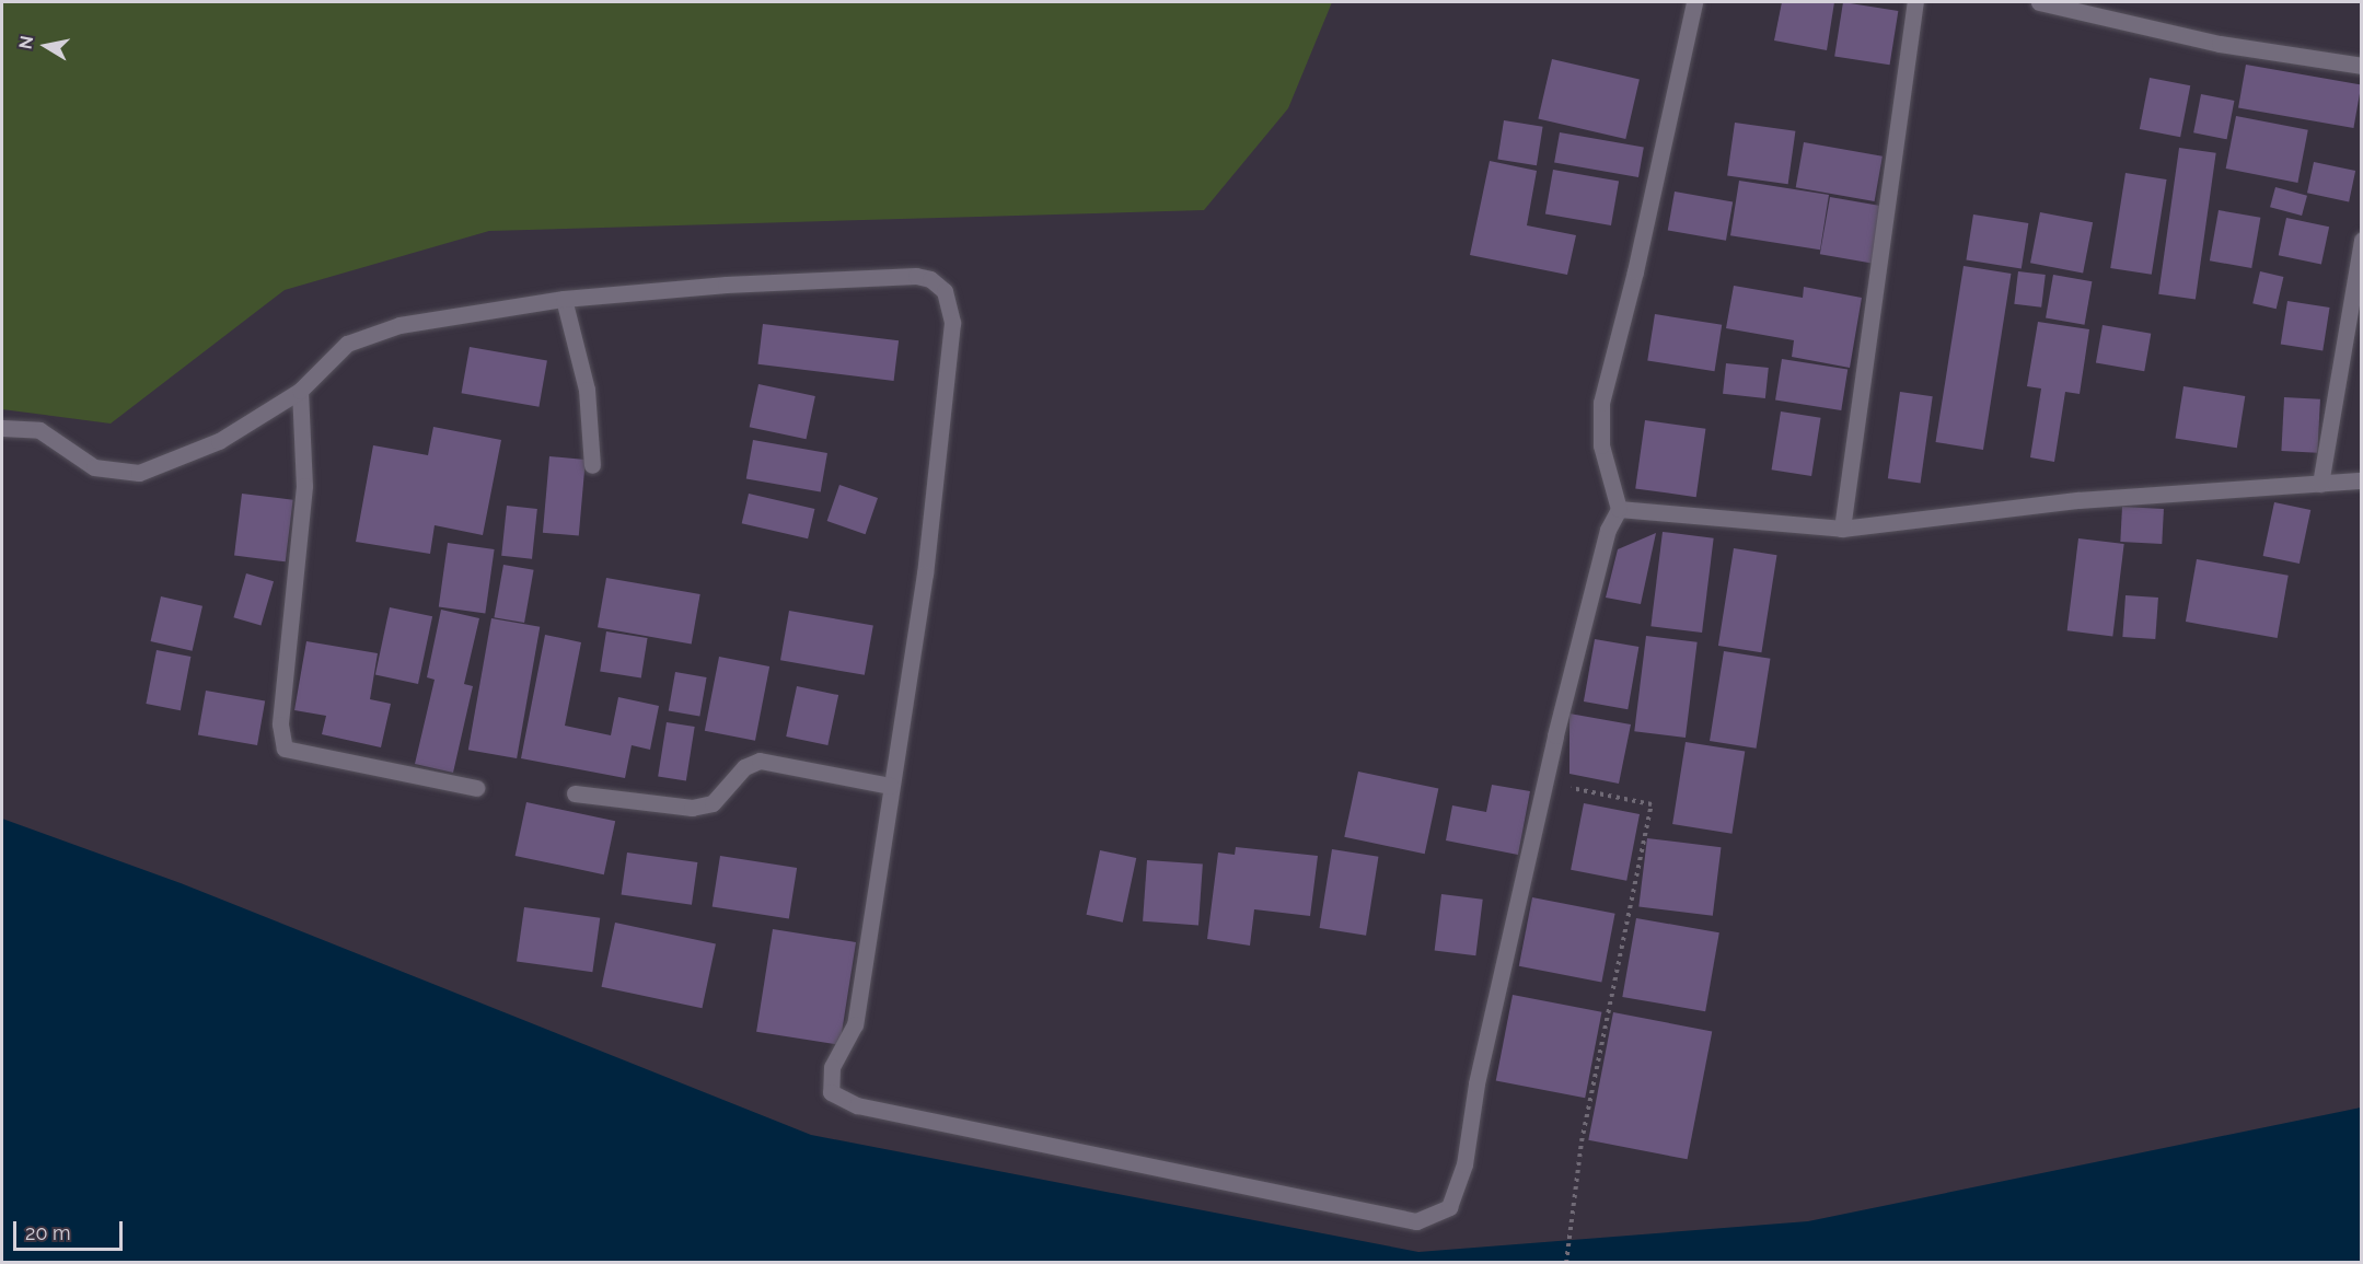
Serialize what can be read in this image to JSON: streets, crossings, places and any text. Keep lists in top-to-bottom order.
{
  "scale_bar": "20 m",
  "north": "left"
}
